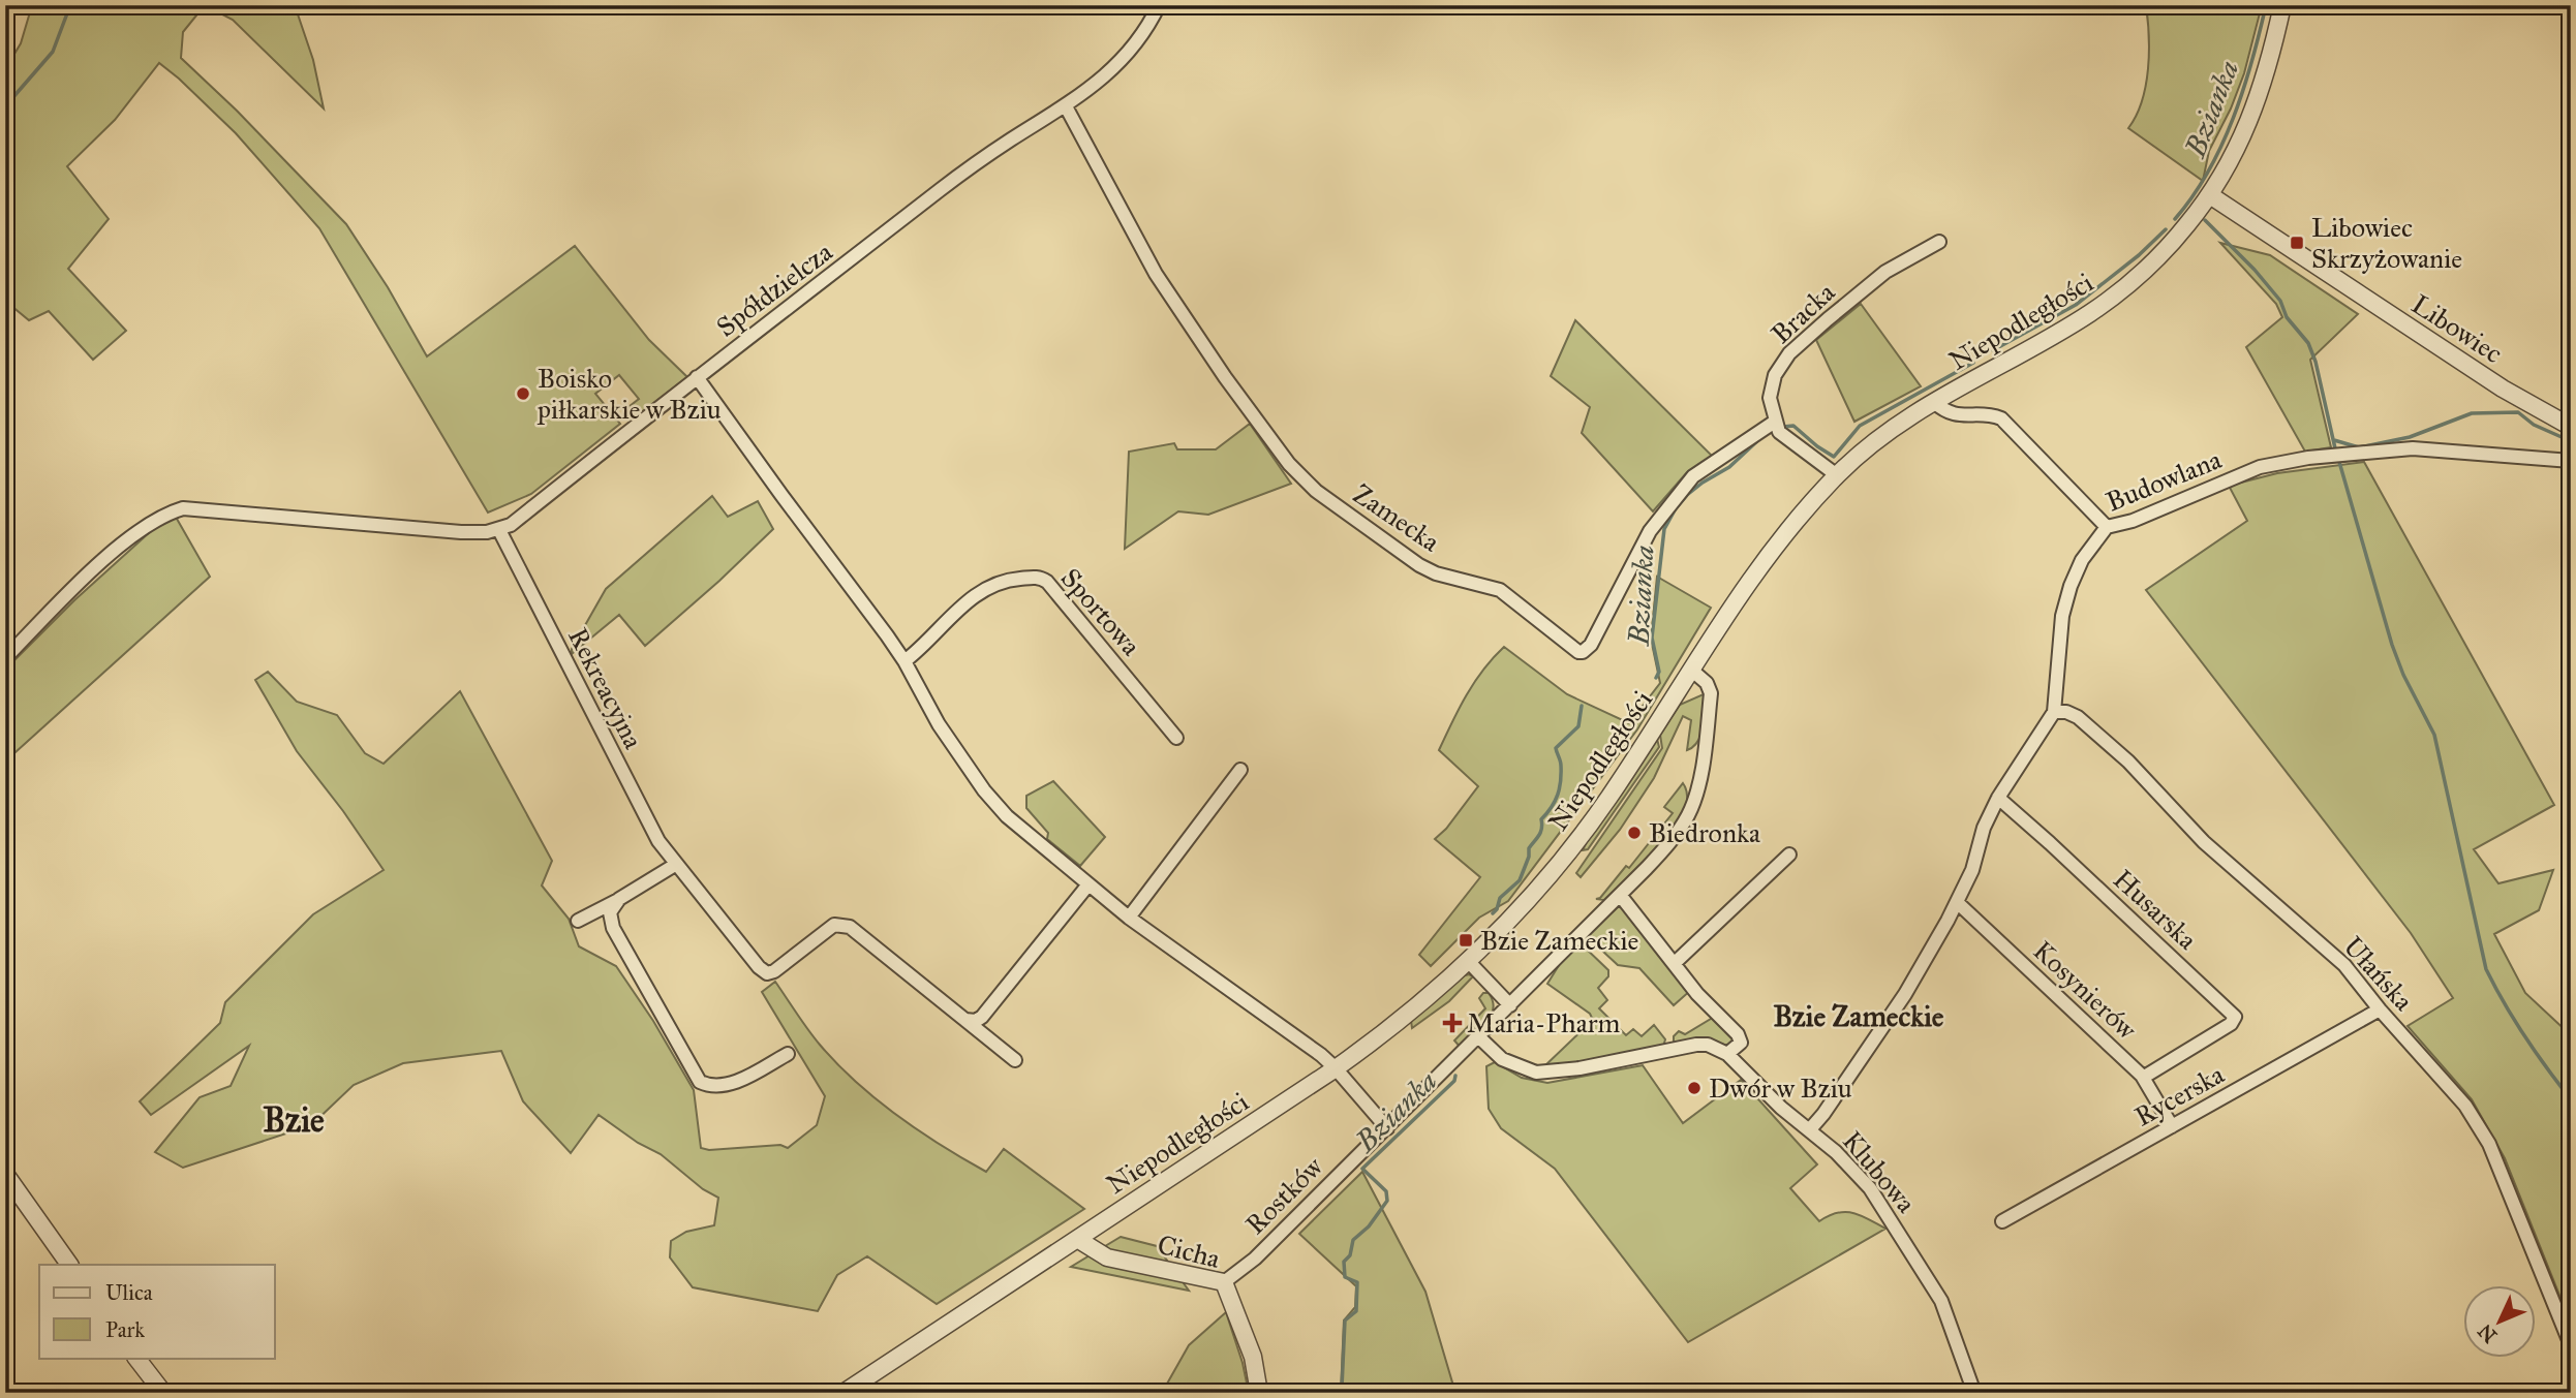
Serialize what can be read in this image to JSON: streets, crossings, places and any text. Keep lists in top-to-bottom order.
{
  "streets": {
    "street": [
      "Spółdzielcza",
      "Bracka",
      "Niepodległości",
      "Libowiec",
      "Budowlana",
      "Zamecka",
      "Sportowa",
      "Rekreacyjna",
      "Husarska",
      "Ułańska",
      "Kosynierów",
      "Rycerska",
      "Klubowa",
      "Rostków",
      "Cicha"
    ]
  },
  "crossings": [
    ["Spółdzielcza", "Zamecka"],
    ["Spółdzielcza", "Rekreacyjna"],
    ["Bracka", "Zamecka"],
    ["Niepodległości", "Libowiec"],
    ["Niepodległości", "Rostków"],
    ["Niepodległości", "Cicha"],
    ["Budowlana", "Ułańska"],
    ["Husarska", "Kosynierów"],
    ["Ułańska", "Rycerska"],
    ["Rostków", "Cicha"]
  ],
  "districts": ["Bzie Zameckie", "Bzie"],
  "water": ["Bzianka"],
  "places": {
    "transit": ["Libowiec Skrzyżowanie", "Bzie Zameckie"],
    "other": ["Boisko piłkarskie w Bziu", "Biedronka", "Dwór w Bziu"],
    "health": ["Maria-Pharm"]
  },
  "legend": ["Ulica", "Park"],
  "north": "bottom left"
}
